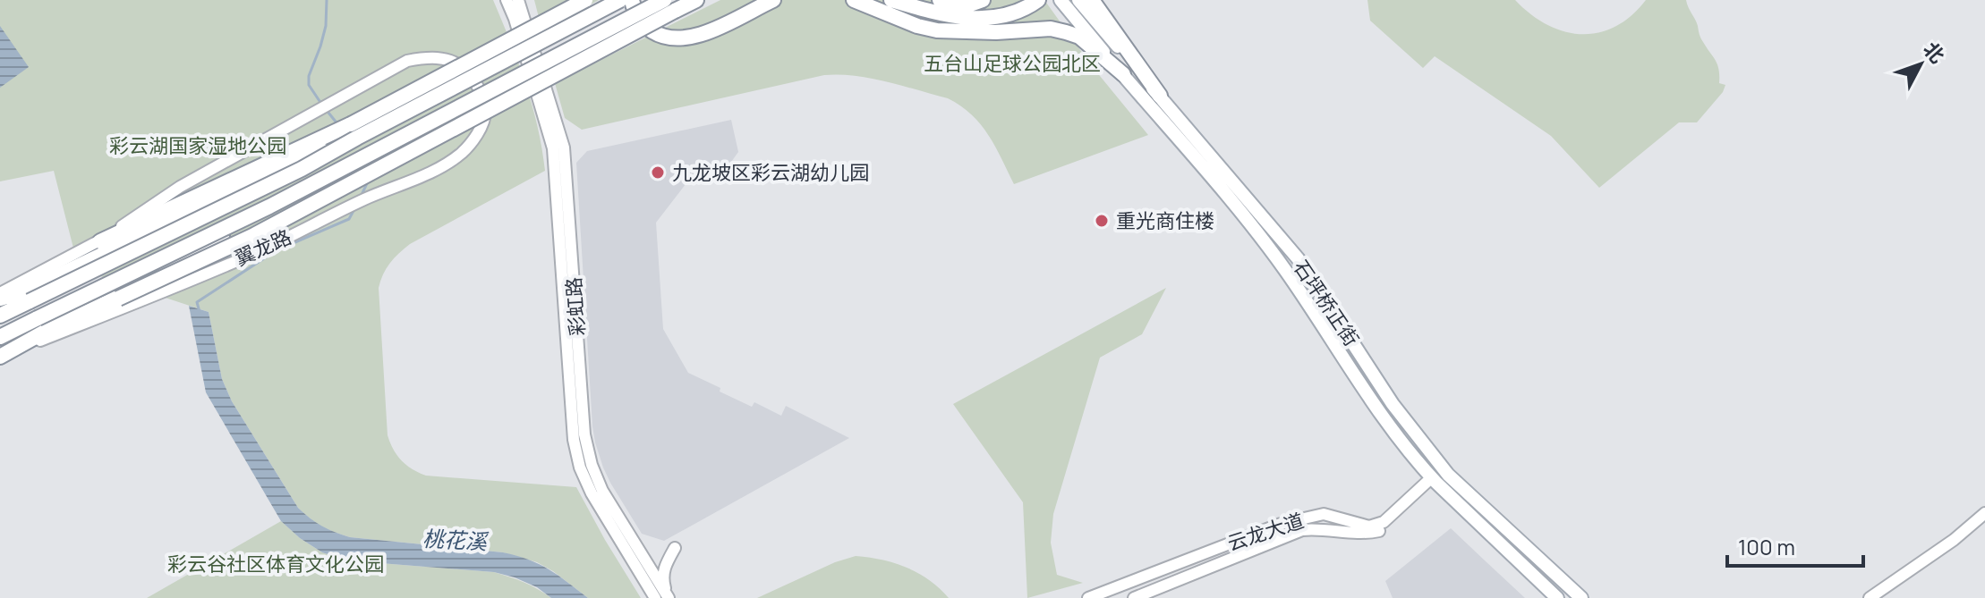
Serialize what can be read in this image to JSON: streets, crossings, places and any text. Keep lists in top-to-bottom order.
{
  "streets": {
    "highway": ["翼龙路"],
    "main road": ["石坪桥正街", "彩虹路", "云龙大道"]
  },
  "crossings": [
    ["石坪桥正街", "云龙大道"]
  ],
  "water": ["桃花溪"],
  "parks": ["五台山足球公园北区", "彩云湖国家湿地公园", "彩云谷社区体育文化公园"],
  "places": ["九龙坡区彩云湖幼儿园", "重光商住楼"],
  "scale_bar": "100 m",
  "north": "top right"
}
